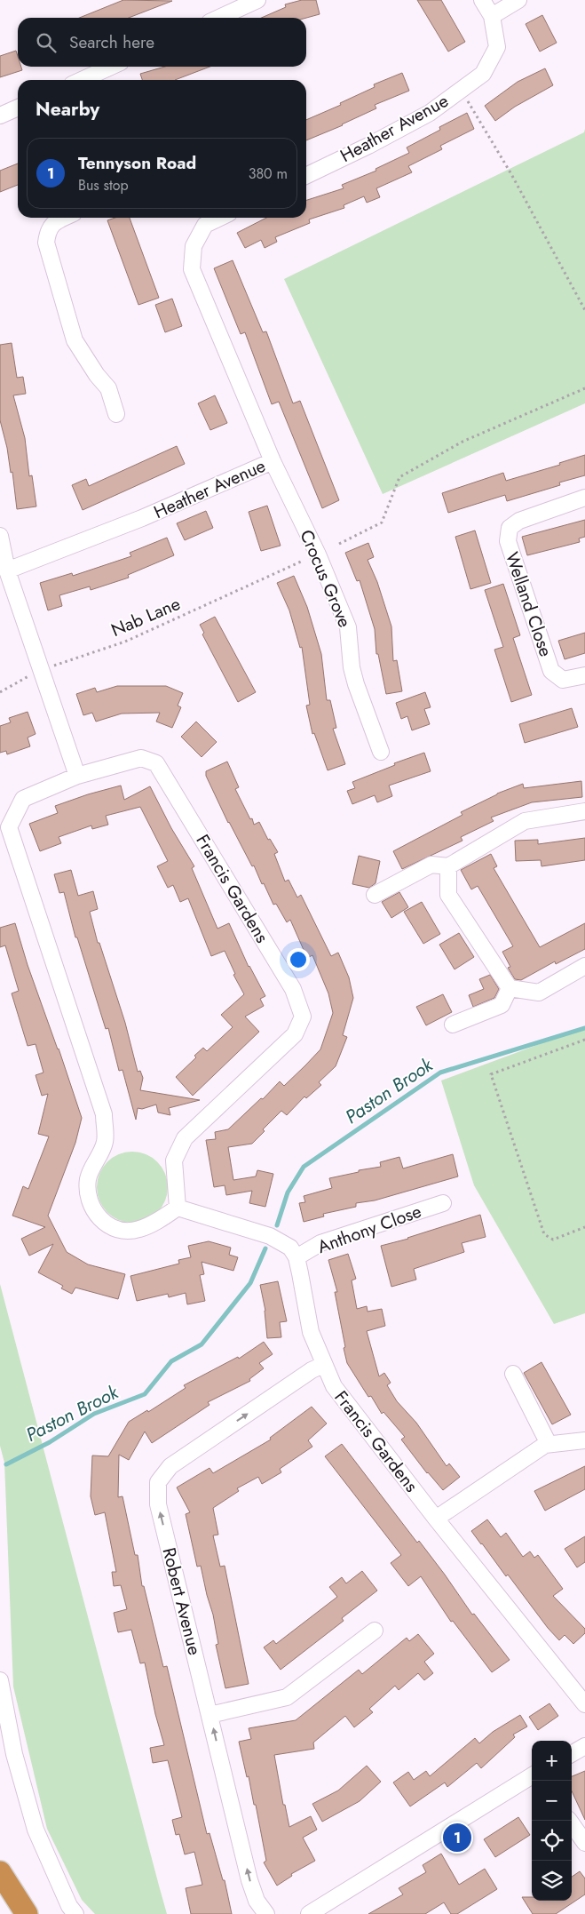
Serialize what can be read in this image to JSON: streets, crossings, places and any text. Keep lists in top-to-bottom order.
{
  "streets": {
    "street": [
      "Heather Avenue",
      "Crocus Grove",
      "Welland Close",
      "Francis Gardens",
      "Anthony Close",
      "Robert Avenue"
    ],
    "path": ["Nab Lane"]
  },
  "crossings": [
    ["Heather Avenue", "Crocus Grove"],
    ["Francis Gardens", "Anthony Close"],
    ["Francis Gardens", "Robert Avenue"]
  ],
  "one_way": ["Robert Avenue"],
  "water": ["Paston Brook"],
  "page": {
    "search": "Search here",
    "heading": "Nearby",
    "list": [
      {
        "mark": "1",
        "name": "Tennyson Road",
        "note": "Bus stop",
        "value": "380 m"
      }
    ],
    "map_buttons": ["+", "−"],
    "pins": "1"
  }
}
